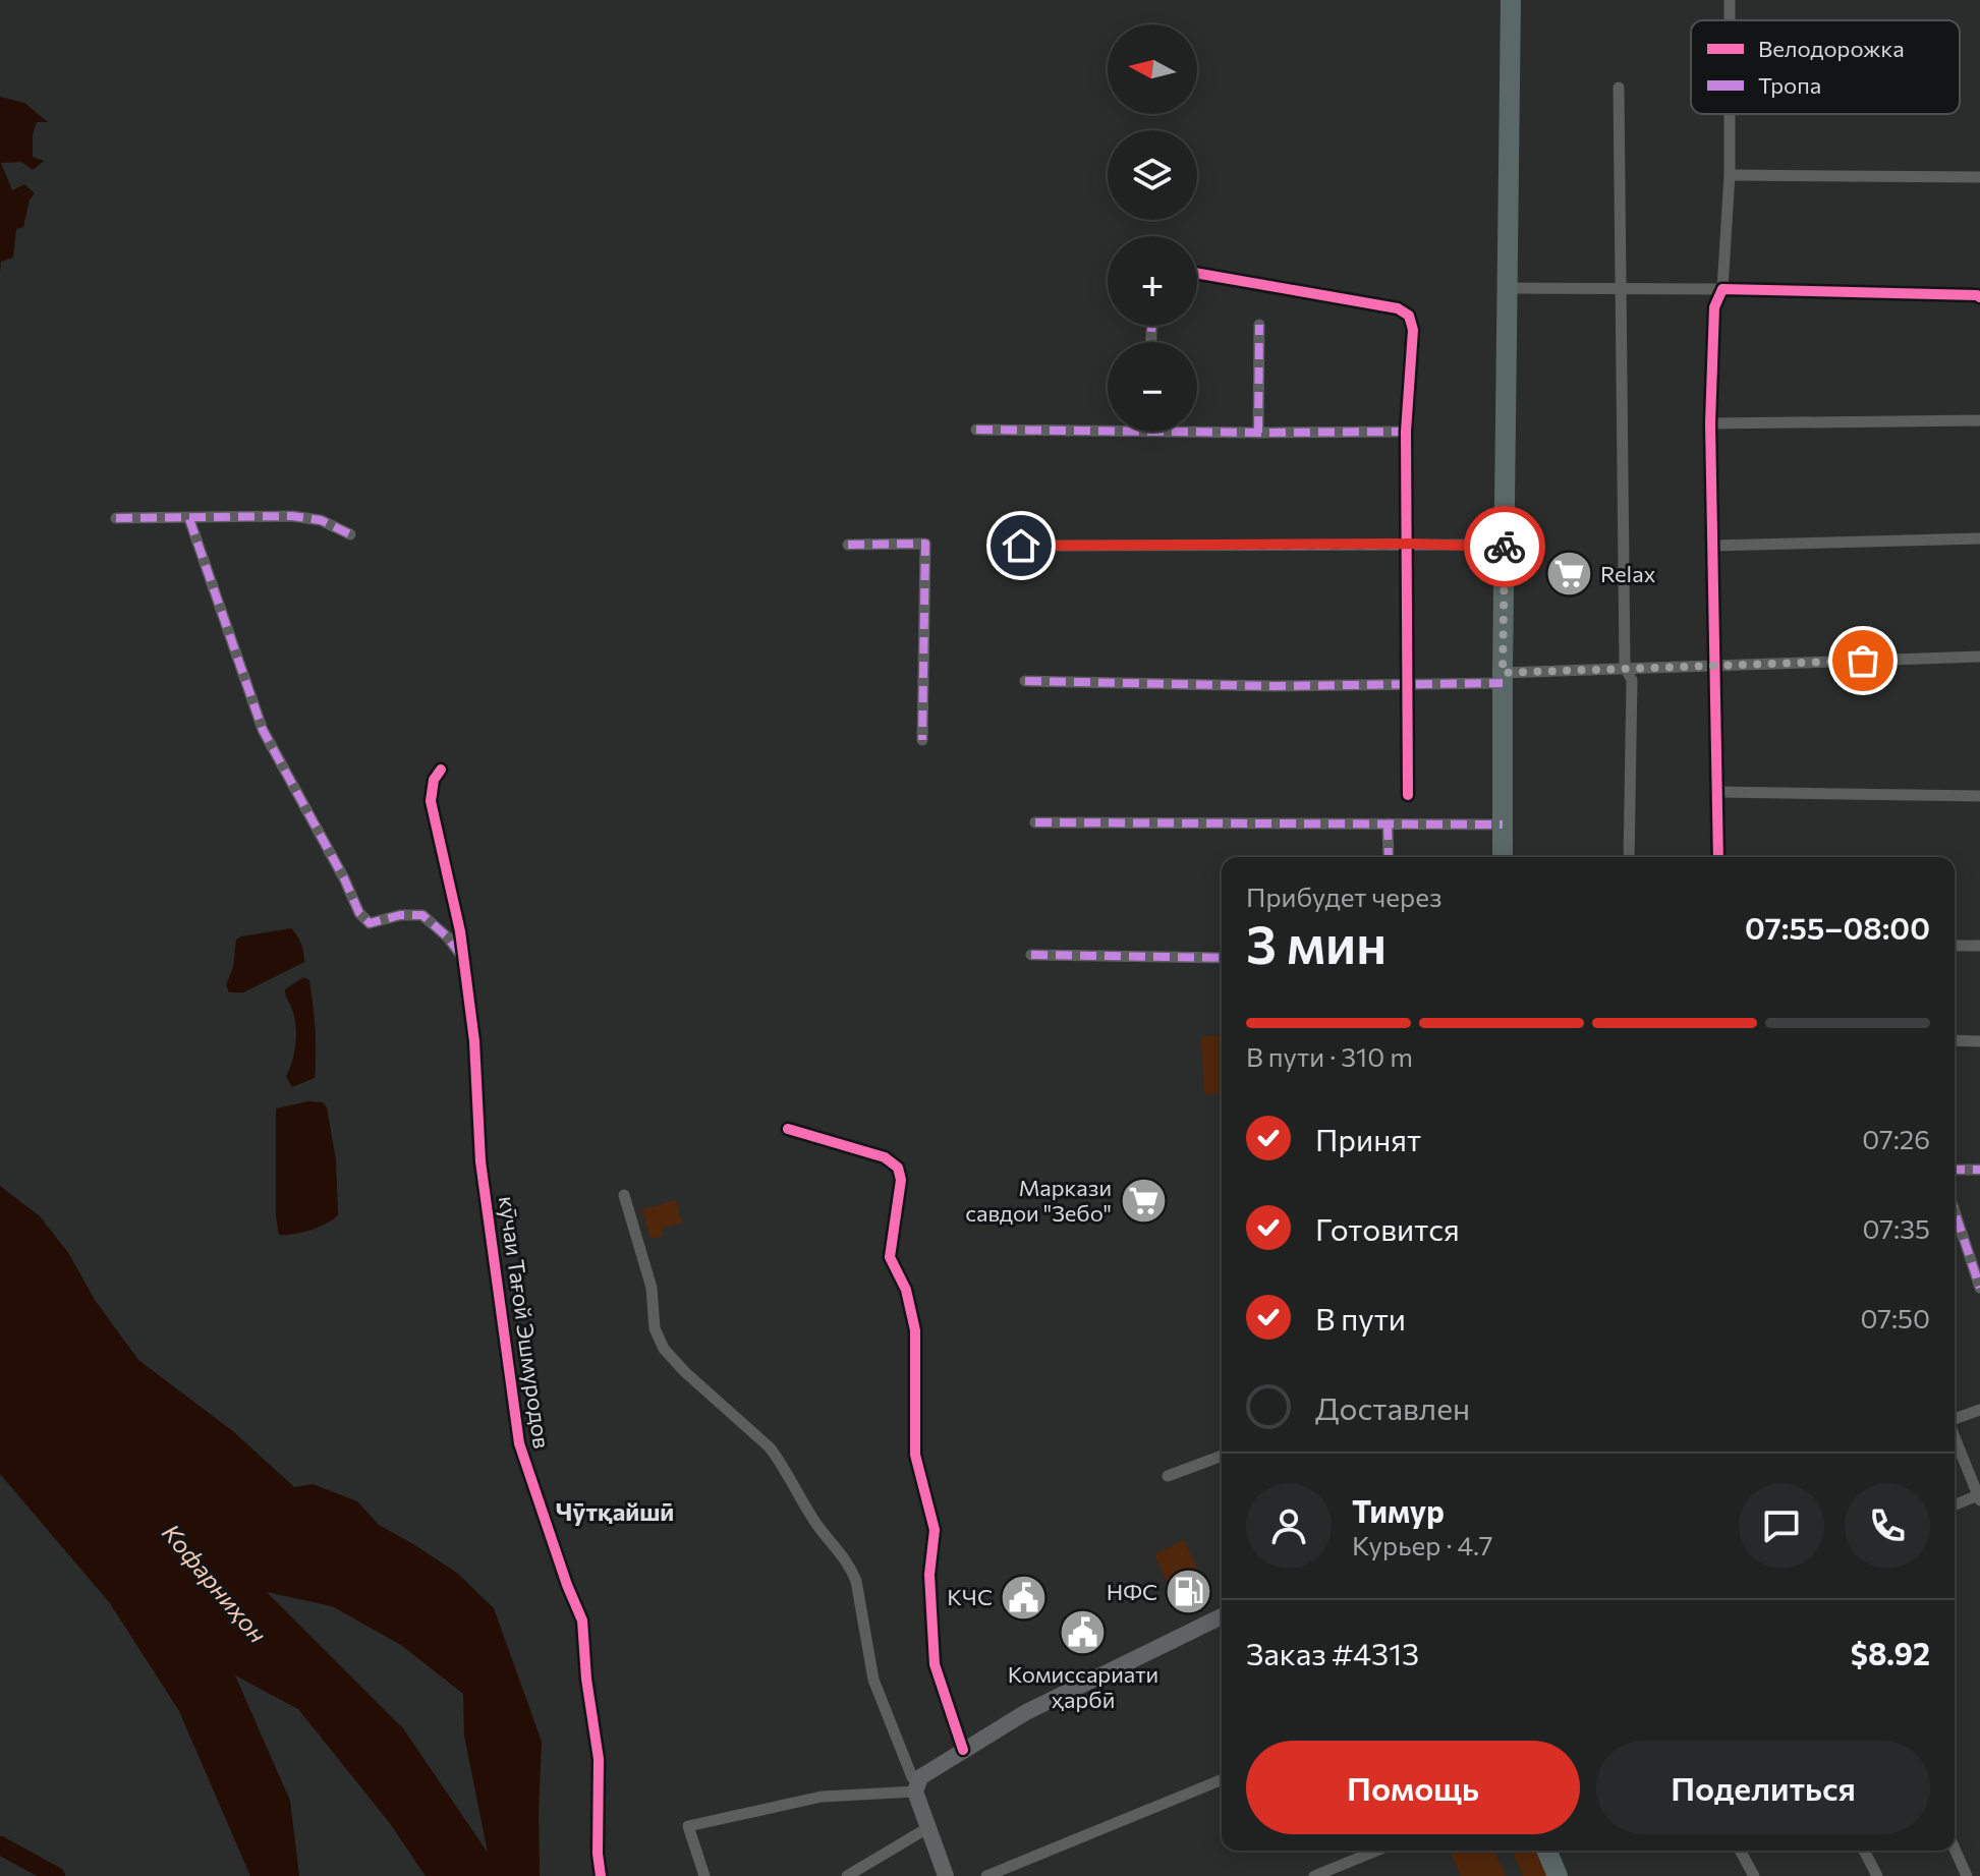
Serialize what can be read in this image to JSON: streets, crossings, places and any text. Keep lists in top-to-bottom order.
{
  "streets": {
    "street": ["кӯчаи Тағой Эшмуродов"]
  },
  "districts": ["Чӯтқайшӣ"],
  "water": ["Кофарниҳон"],
  "places": {
    "supermarket": ["Relax", "Маркази савдои \"Зебо\""],
    "fuel station": ["НФС"],
    "public building": ["КЧС", "Комиссариати ҳарбӣ"]
  },
  "legend": ["Велодорожка", "Тропа"],
  "north": "left",
  "page": {
    "map_buttons": ["+", "−"],
    "heading": ["3 мин", "Прибудет через", "07:55–08:00"],
    "panel": [
      "Тимур",
      "Курьер · 4.7",
      "Заказ #4313",
      "$8.92"
    ],
    "bar": "В пути · 310 m",
    "list": [
      ["Принят", "07:26"],
      ["Готовится", "07:35"],
      ["В пути", "07:50"],
      "Доставлен"
    ],
    "buttons": ["Помощь", "Поделиться"]
  }
}
